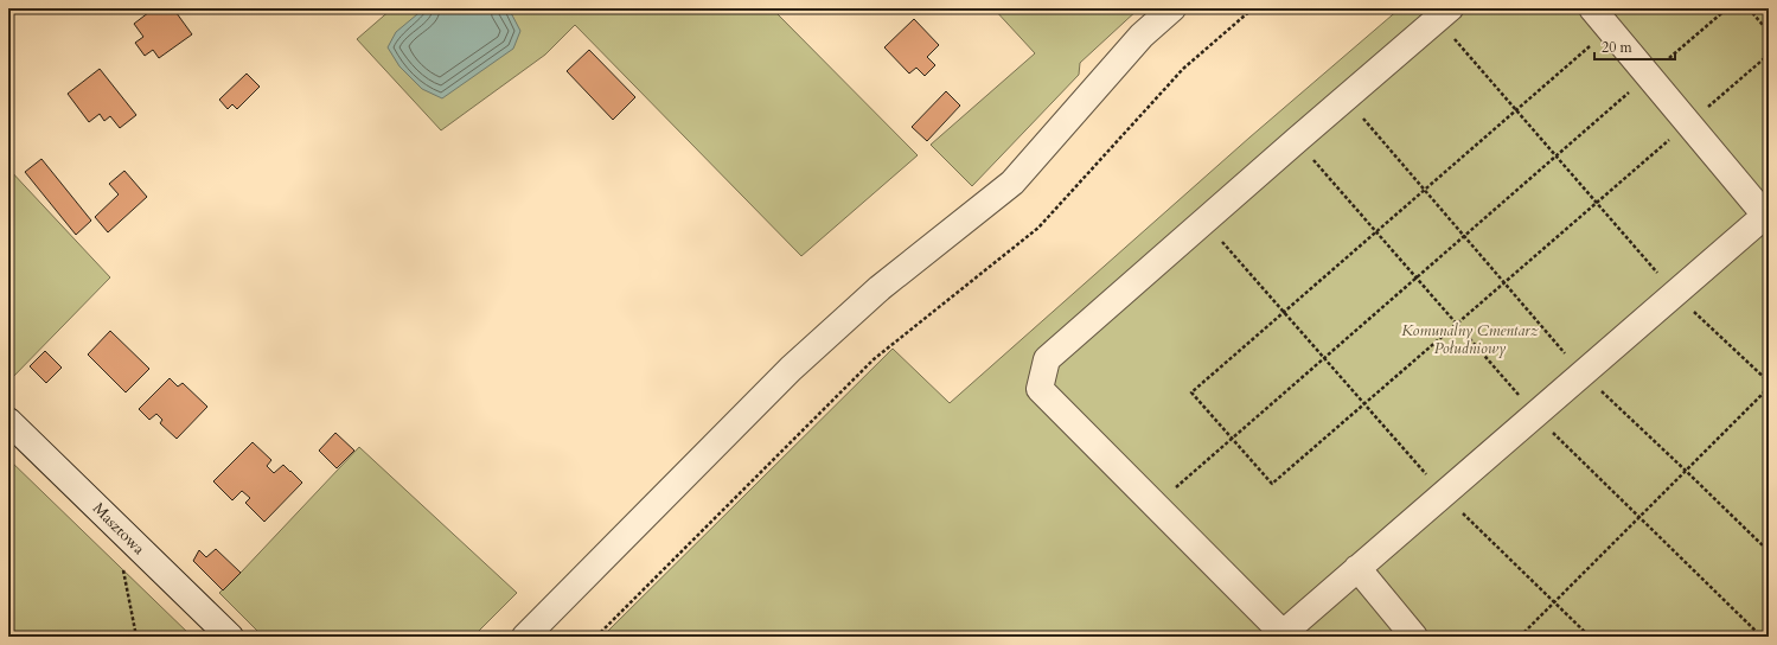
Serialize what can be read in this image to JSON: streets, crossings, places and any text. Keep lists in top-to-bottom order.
{
  "streets": {
    "street": ["Masztowa"]
  },
  "parks": ["Komunalny Cmentarz Południowy"],
  "scale_bar": "20 m"
}
